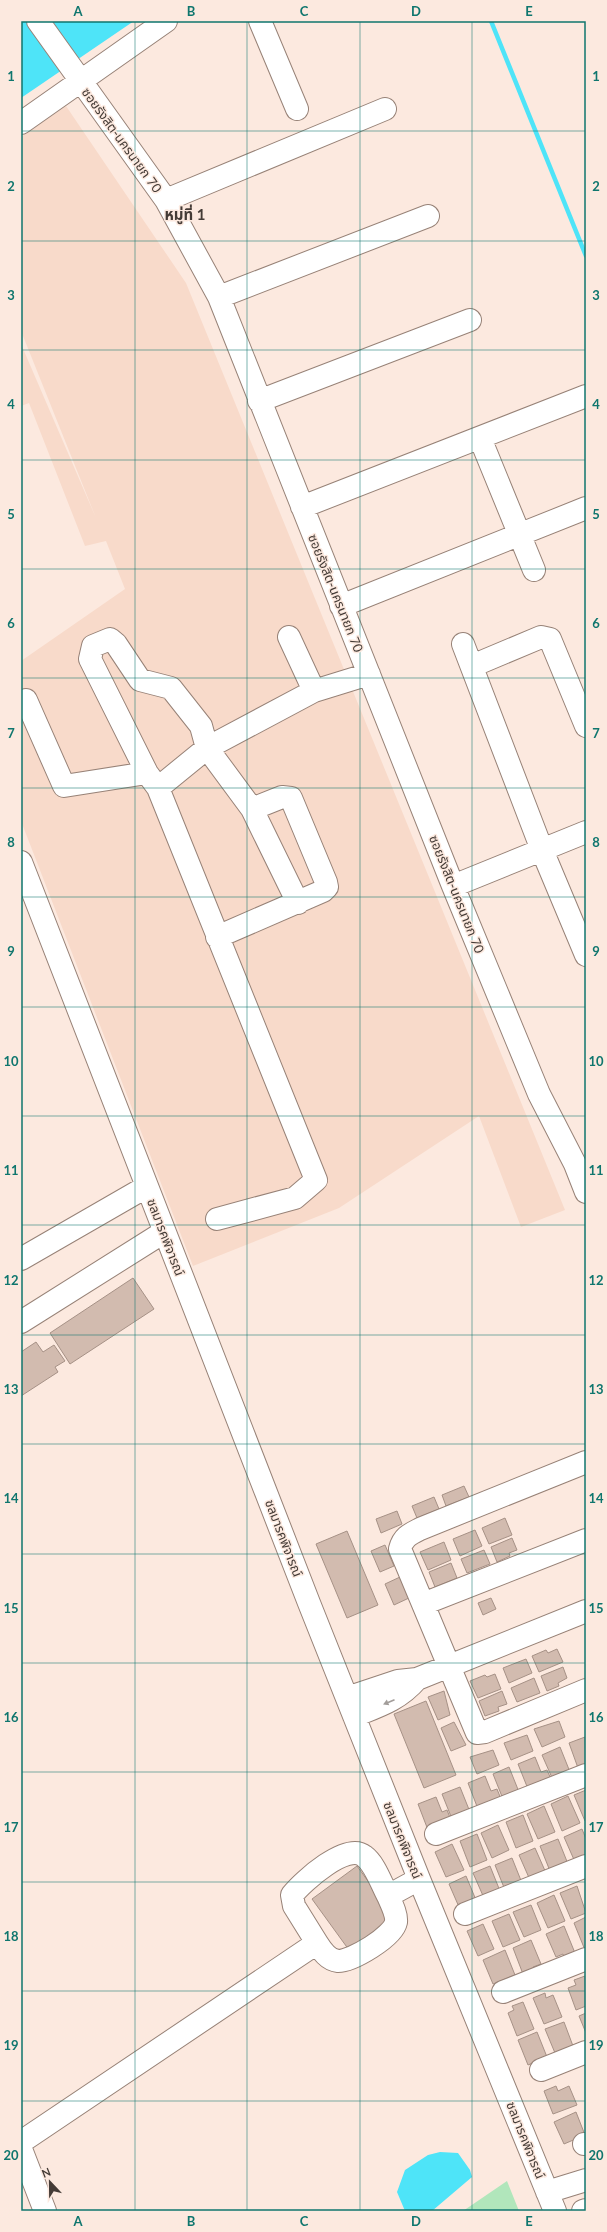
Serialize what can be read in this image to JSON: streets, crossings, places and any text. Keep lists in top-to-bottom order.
{
  "streets": {
    "street": ["ซอยรังสิต-นครนายก 70", "ชลมารคพิจารณ์"]
  },
  "districts": ["หมู่ที่ 1"],
  "north": "top",
  "grid": {
    "columns": [
      "A",
      "B",
      "C",
      "D",
      "E"
    ],
    "rows": [
      "1",
      "2",
      "3",
      "4",
      "5",
      "6",
      "7",
      "8",
      "9",
      "10",
      "11",
      "12",
      "13",
      "14",
      "15",
      "16",
      "17",
      "18",
      "19",
      "20"
    ]
  }
}
